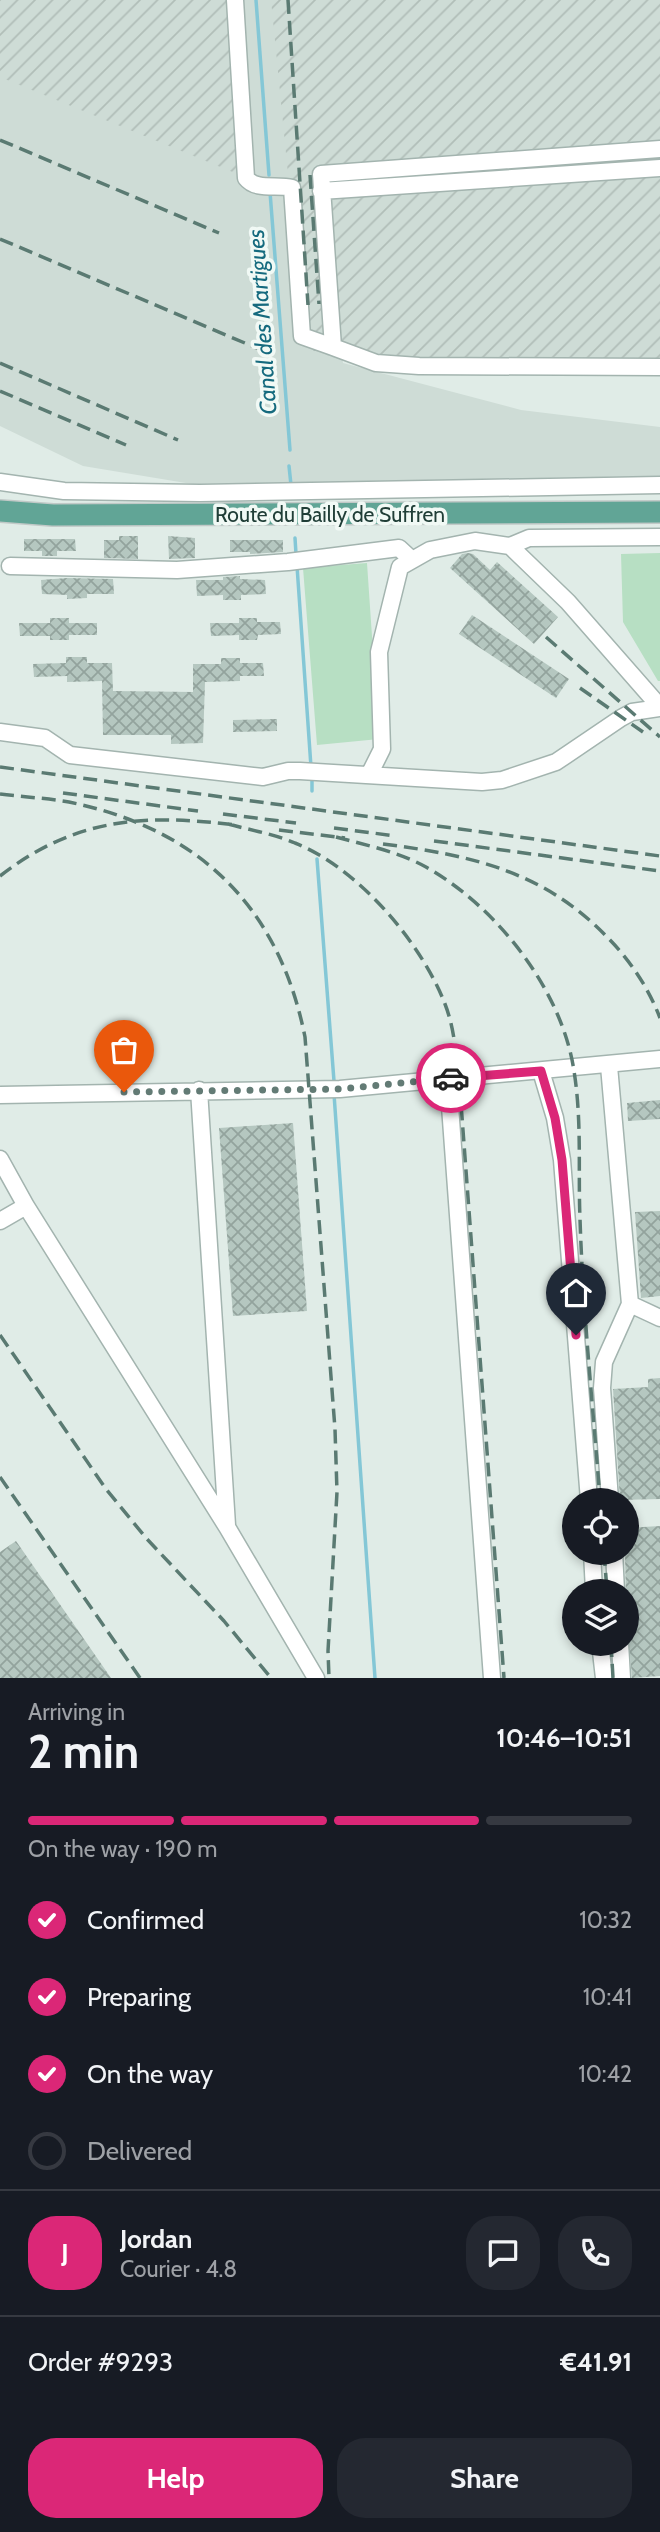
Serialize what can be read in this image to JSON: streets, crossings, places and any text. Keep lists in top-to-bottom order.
{
  "streets": {
    "main road": ["Route du Bailly de Suffren"]
  },
  "water": ["Canal des Martigues"],
  "page": {
    "heading": ["2 min", "Arriving in", "10:46–10:51"],
    "panel": [
      "Jordan",
      "Courier · 4.8",
      "Order #9293",
      "€41.91"
    ],
    "bar": "On the way · 190 m",
    "list": [
      ["Confirmed", "10:32"],
      ["Preparing", "10:41"],
      ["On the way", "10:42"],
      "Delivered"
    ],
    "round": "J",
    "buttons": ["Help", "Share"]
  }
}
